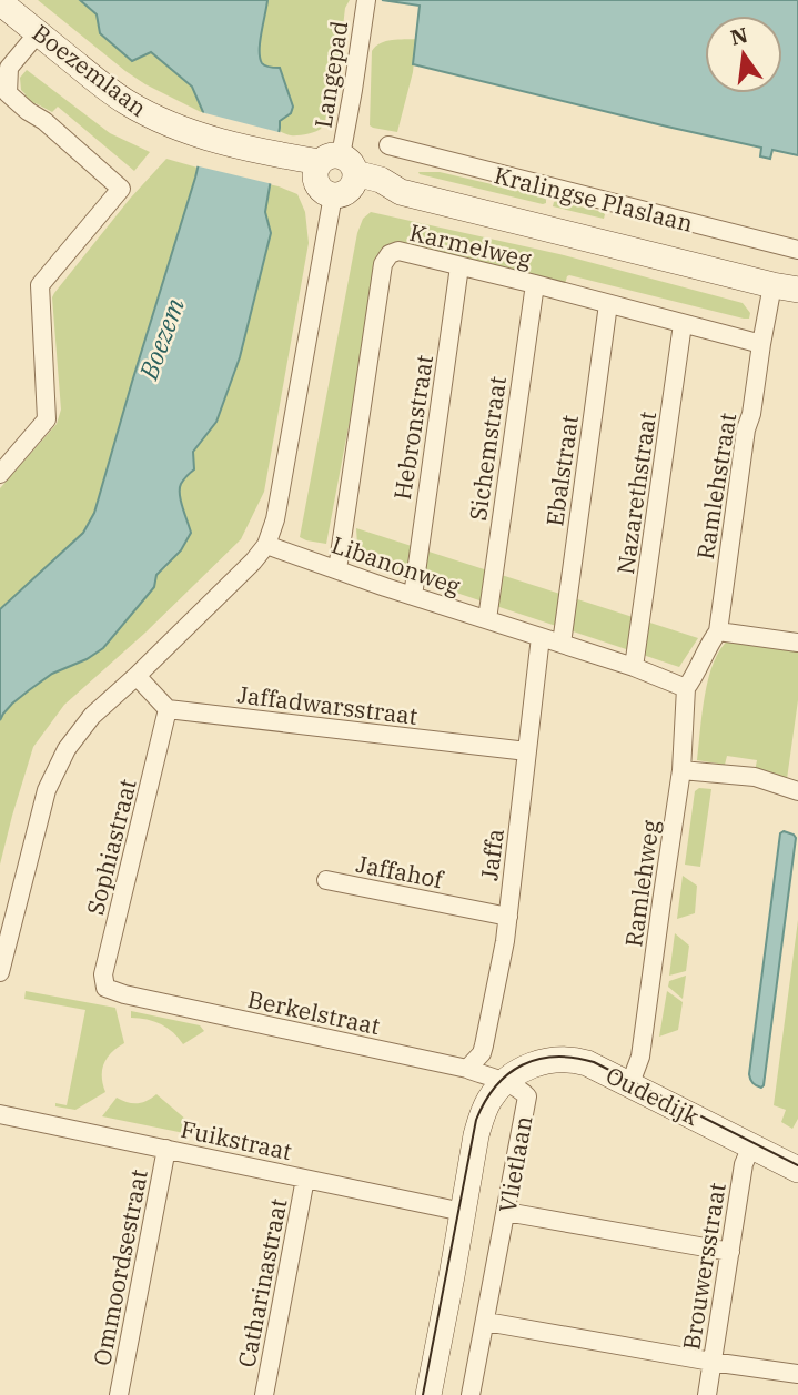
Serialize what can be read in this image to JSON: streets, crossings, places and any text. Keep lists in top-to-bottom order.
{
  "streets": {
    "main road": [
      "Boezemlaan",
      "Kralingse Plaslaan",
      "Oudedijk",
      "Vlietlaan"
    ],
    "street": [
      "Langepad",
      "Karmelweg",
      "Hebronstraat",
      "Sichemstraat",
      "Ebalstraat",
      "Ramlehstraat",
      "Nazarethstraat",
      "Libanonweg",
      "Jaffadwarsstraat",
      "Sophiastraat",
      "Jaffa",
      "Jaffahof",
      "Ramlehweg",
      "Berkelstraat",
      "Fuikstraat",
      "Brouwersstraat",
      "Ommoordsestraat",
      "Catharinastraat"
    ]
  },
  "crossings": [
    ["Boezemlaan", "Langepad"],
    ["Boezemlaan", "Kralingse Plaslaan"],
    ["Langepad", "Kralingse Plaslaan"],
    ["Kralingse Plaslaan", "Ramlehstraat"],
    ["Karmelweg", "Hebronstraat"],
    ["Karmelweg", "Sichemstraat"],
    ["Karmelweg", "Ebalstraat"],
    ["Karmelweg", "Ramlehstraat"],
    ["Karmelweg", "Nazarethstraat"],
    ["Karmelweg", "Libanonweg"],
    ["Hebronstraat", "Libanonweg"],
    ["Sichemstraat", "Libanonweg"],
    ["Ebalstraat", "Libanonweg"],
    ["Ramlehstraat", "Libanonweg"],
    ["Ramlehstraat", "Ramlehweg"],
    ["Nazarethstraat", "Libanonweg"],
    ["Libanonweg", "Jaffa"],
    ["Libanonweg", "Ramlehweg"],
    ["Jaffadwarsstraat", "Sophiastraat"],
    ["Jaffadwarsstraat", "Jaffa"],
    ["Sophiastraat", "Berkelstraat"],
    ["Jaffa", "Jaffahof"],
    ["Jaffa", "Berkelstraat"],
    ["Ramlehweg", "Oudedijk"],
    ["Berkelstraat", "Oudedijk"],
    ["Berkelstraat", "Vlietlaan"],
    ["Oudedijk", "Vlietlaan"],
    ["Oudedijk", "Brouwersstraat"],
    ["Fuikstraat", "Vlietlaan"],
    ["Fuikstraat", "Ommoordsestraat"],
    ["Fuikstraat", "Catharinastraat"]
  ],
  "water": ["Boezem"],
  "north": "top"
}
